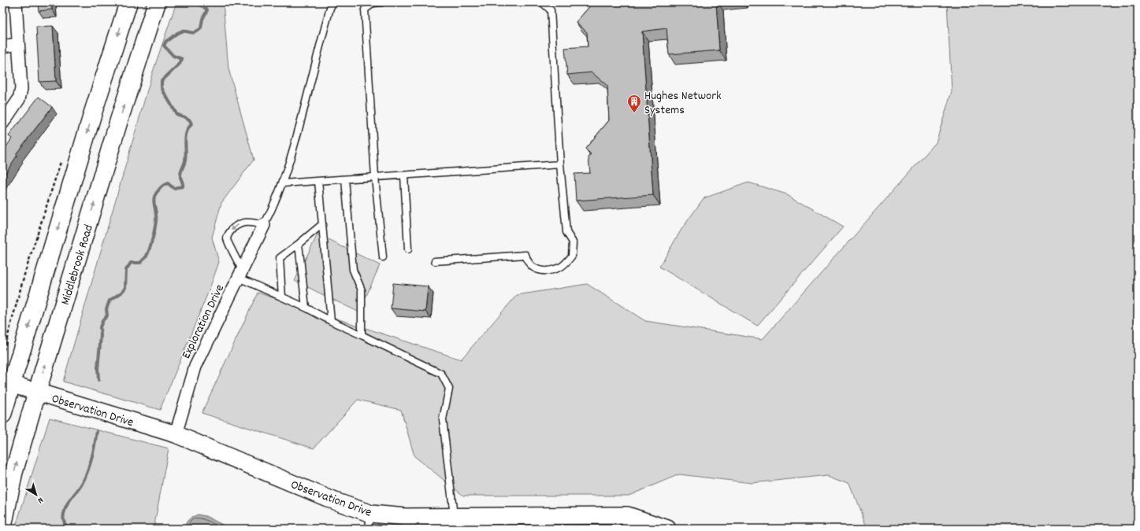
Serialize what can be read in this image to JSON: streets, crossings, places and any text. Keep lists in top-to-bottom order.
{
  "streets": {
    "main road": ["Middlebrook Road"],
    "street": ["Exploration Drive", "Observation Drive"]
  },
  "crossings": [
    ["Middlebrook Road", "Observation Drive"],
    ["Exploration Drive", "Observation Drive"]
  ],
  "places": {
    "building": ["Hughes Network Systems"]
  },
  "north": "bottom right"
}
